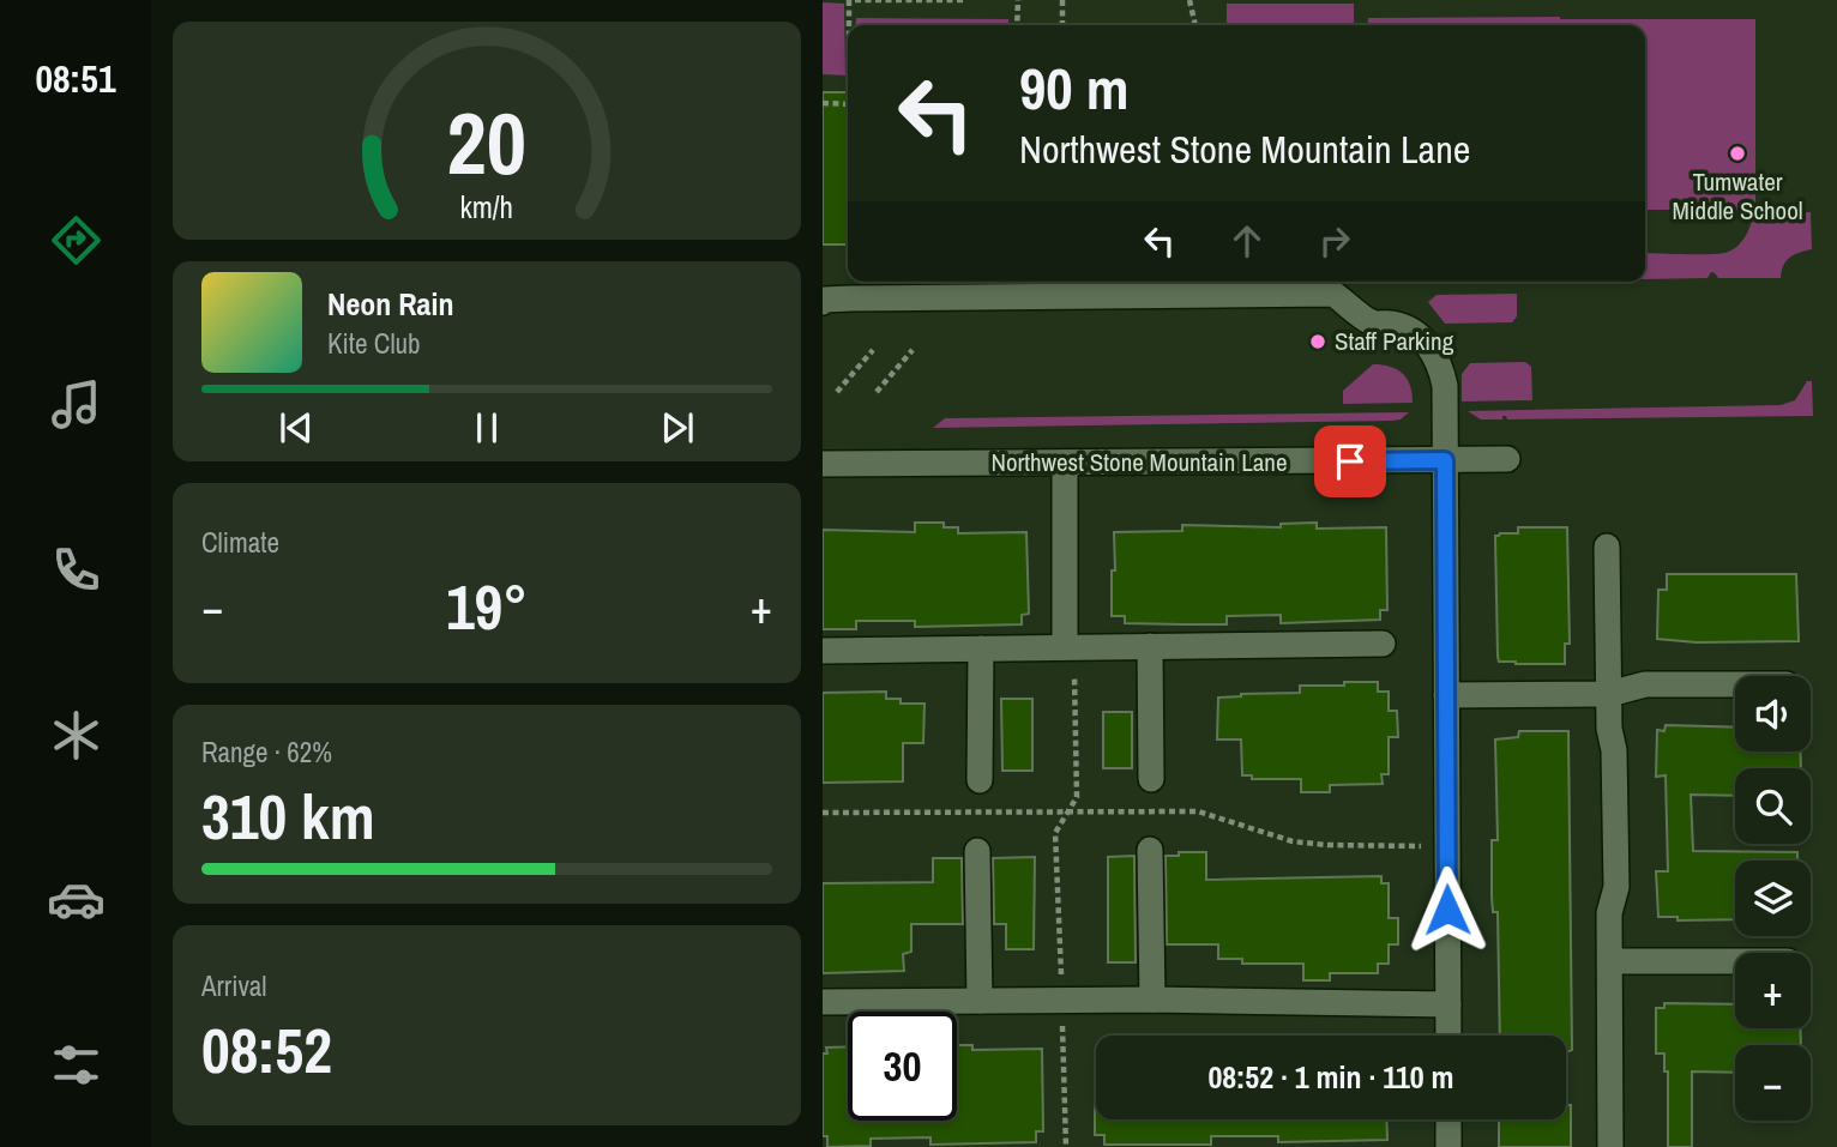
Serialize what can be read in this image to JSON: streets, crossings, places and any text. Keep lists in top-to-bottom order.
{
  "streets": {
    "street": ["Northwest Stone Mountain Lane"]
  },
  "places": ["Tumwater Middle School", "Staff Parking"],
  "page": {
    "tabs": "08:51",
    "turn": ["90 m", "Northwest Stone Mountain Lane"],
    "song": ["Neon Rain", "Kite Club"],
    "tile": [
      "Climate",
      ["Range · 62%", "310 km"],
      ["Arrival", "08:52"]
    ],
    "heat": ["−", "19°", "+"],
    "map_buttons": ["+", "−"],
    "limit": "30",
    "trip": "08:52 · 1 min · 110 m",
    "gauge": ["20", "km/h"]
  }
}
